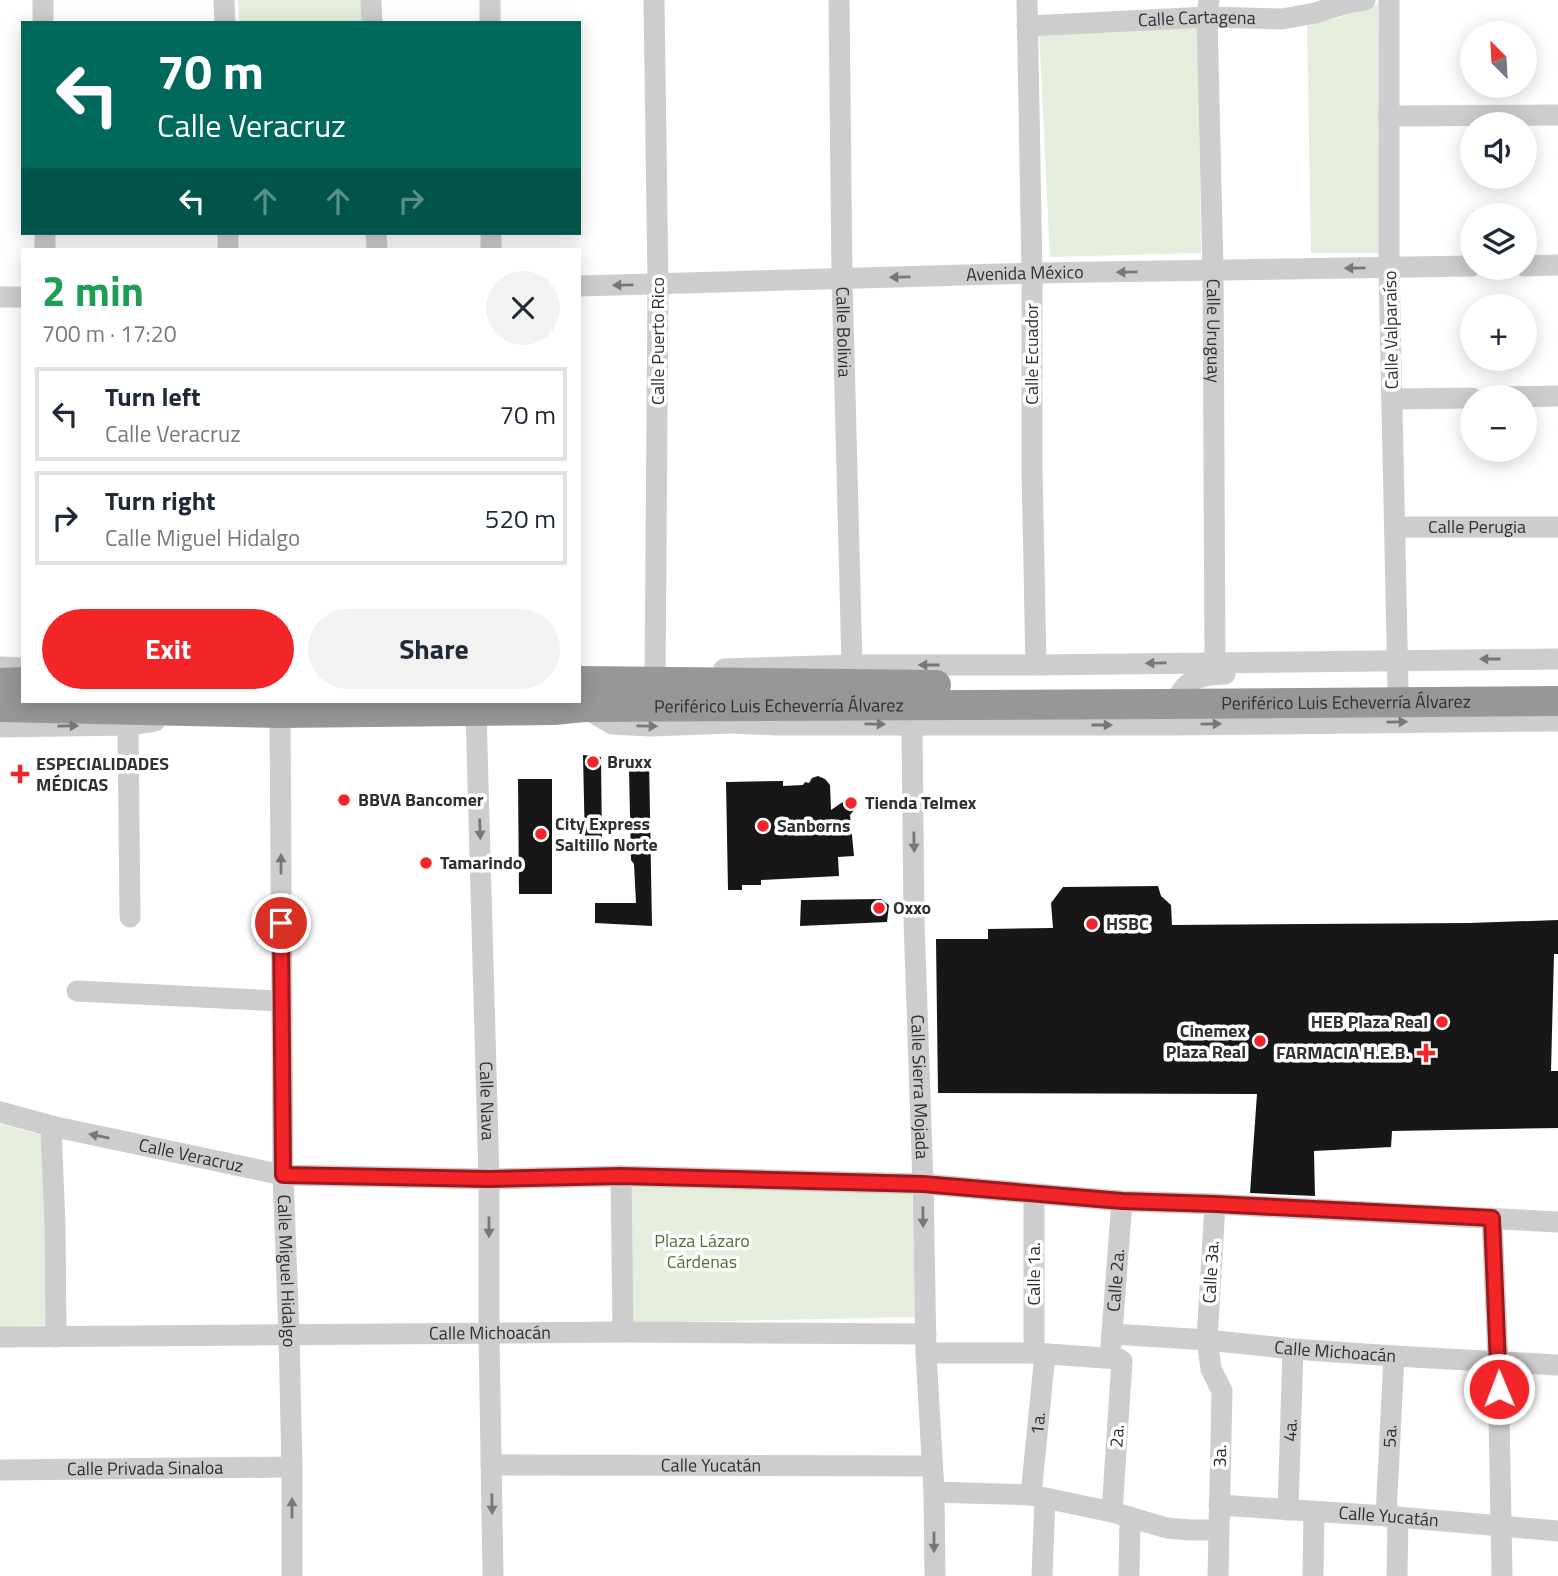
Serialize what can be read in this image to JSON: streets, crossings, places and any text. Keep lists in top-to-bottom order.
{
  "streets": {
    "highway": ["Periférico Luis Echeverría Álvarez"],
    "street": [
      "Calle Cartagena",
      "Avenida México",
      "Calle Valparaíso",
      "Calle Uruguay",
      "Calle Bolivia",
      "Calle Puerto Rico",
      "Calle Ecuador",
      "Calle Perugia",
      "Calle Sierra Mojada",
      "Calle Nava",
      "Calle Veracruz",
      "Calle Miguel Hidalgo",
      "Calle 3a.",
      "Calle 1a.",
      "Calle 2a.",
      "Calle Michoacán",
      "1a.",
      "4a.",
      "2a.",
      "5a.",
      "3a.",
      "Calle Yucatán",
      "Calle Privada Sinaloa"
    ]
  },
  "crossings": [
    ["Calle Cartagena", "Calle Uruguay"],
    ["Calle Cartagena", "Calle Ecuador"],
    ["Avenida México", "Calle Valparaíso"],
    ["Avenida México", "Calle Uruguay"],
    ["Avenida México", "Calle Bolivia"],
    ["Avenida México", "Calle Puerto Rico"],
    ["Avenida México", "Calle Ecuador"],
    ["Calle Valparaíso", "Calle Perugia"],
    ["Calle Puerto Rico", "Periférico Luis Echeverría Álvarez"],
    ["Periférico Luis Echeverría Álvarez", "Calle Nava"],
    ["Periférico Luis Echeverría Álvarez", "Calle Miguel Hidalgo"],
    ["Calle Sierra Mojada", "Calle Veracruz"],
    ["Calle Sierra Mojada", "Calle Michoacán"],
    ["Calle Sierra Mojada", "Calle Yucatán"],
    ["Calle Nava", "Calle Veracruz"],
    ["Calle Nava", "Calle Michoacán"],
    ["Calle Nava", "Calle Yucatán"],
    ["Calle Veracruz", "Calle Miguel Hidalgo"],
    ["Calle Veracruz", "Calle 3a."],
    ["Calle Veracruz", "Calle 1a."],
    ["Calle Veracruz", "Calle 2a."],
    ["Calle Miguel Hidalgo", "Calle Michoacán"],
    ["Calle Miguel Hidalgo", "Calle Privada Sinaloa"],
    ["Calle 3a.", "Calle Michoacán"],
    ["Calle 3a.", "3a."],
    ["Calle 1a.", "Calle Michoacán"],
    ["Calle 1a.", "1a."],
    ["Calle 2a.", "Calle Michoacán"],
    ["Calle 2a.", "2a."],
    ["Calle Michoacán", "1a."],
    ["Calle Michoacán", "4a."],
    ["Calle Michoacán", "2a."],
    ["Calle Michoacán", "5a."],
    ["Calle Michoacán", "3a."],
    ["4a.", "Calle Yucatán"],
    ["5a.", "Calle Yucatán"],
    ["3a.", "Calle Yucatán"]
  ],
  "one_way": ["Avenida México", "Calle Sierra Mojada", "Calle Nava"],
  "parks": ["Plaza Lázaro Cárdenas"],
  "places": {
    "other": [
      "Bruxx",
      "BBVA Bancomer",
      "Tienda Telmex",
      "Sanborns",
      "City Express Saltillo Norte",
      "Tamarindo",
      "Oxxo",
      "HSBC",
      "HEB Plaza Real",
      "Cinemex Plaza Real"
    ],
    "health": ["ESPECIALIDADES MÉDICAS", "FARMACIA H.E.B."]
  },
  "north": "top left",
  "page": {
    "map_buttons": ["+", "−"],
    "turn": ["70 m", "Calle Veracruz"],
    "heading": ["2 min", "700 m · 17:20"],
    "list": [
      {
        "name": "Turn left",
        "note": "Calle Veracruz",
        "value": "70 m"
      },
      {
        "name": "Turn right",
        "note": "Calle Miguel Hidalgo",
        "value": "520 m"
      }
    ],
    "buttons": ["Exit", "Share"]
  }
}
